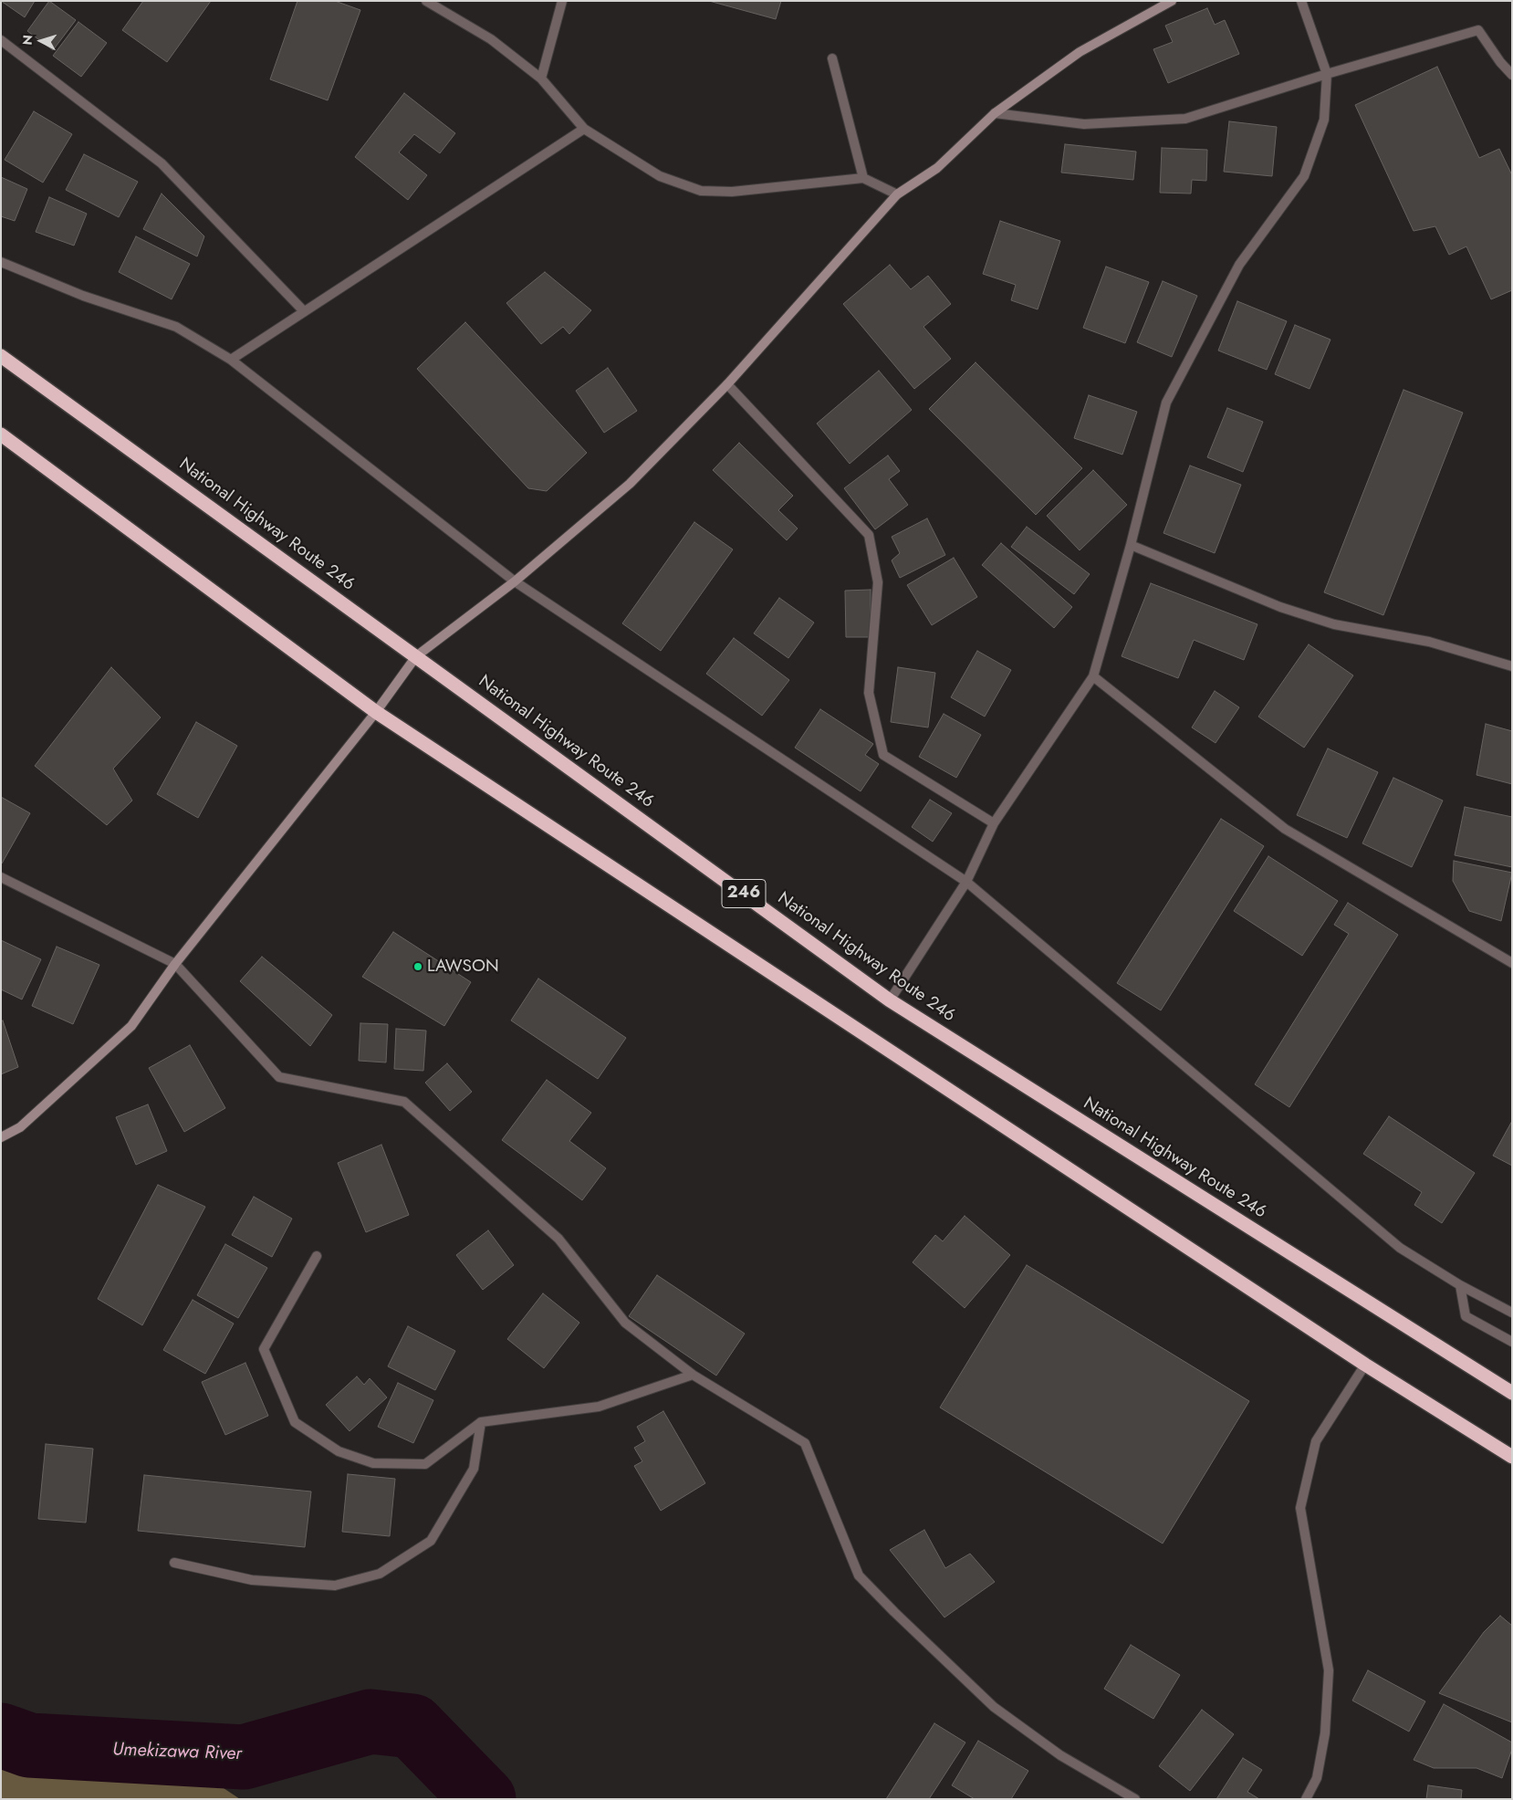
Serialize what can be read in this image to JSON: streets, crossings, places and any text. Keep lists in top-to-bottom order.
{
  "streets": {
    "highway": ["National Highway Route 246", "246"]
  },
  "water": ["Umekizawa River"],
  "places": ["LAWSON"],
  "north": "left"
}
